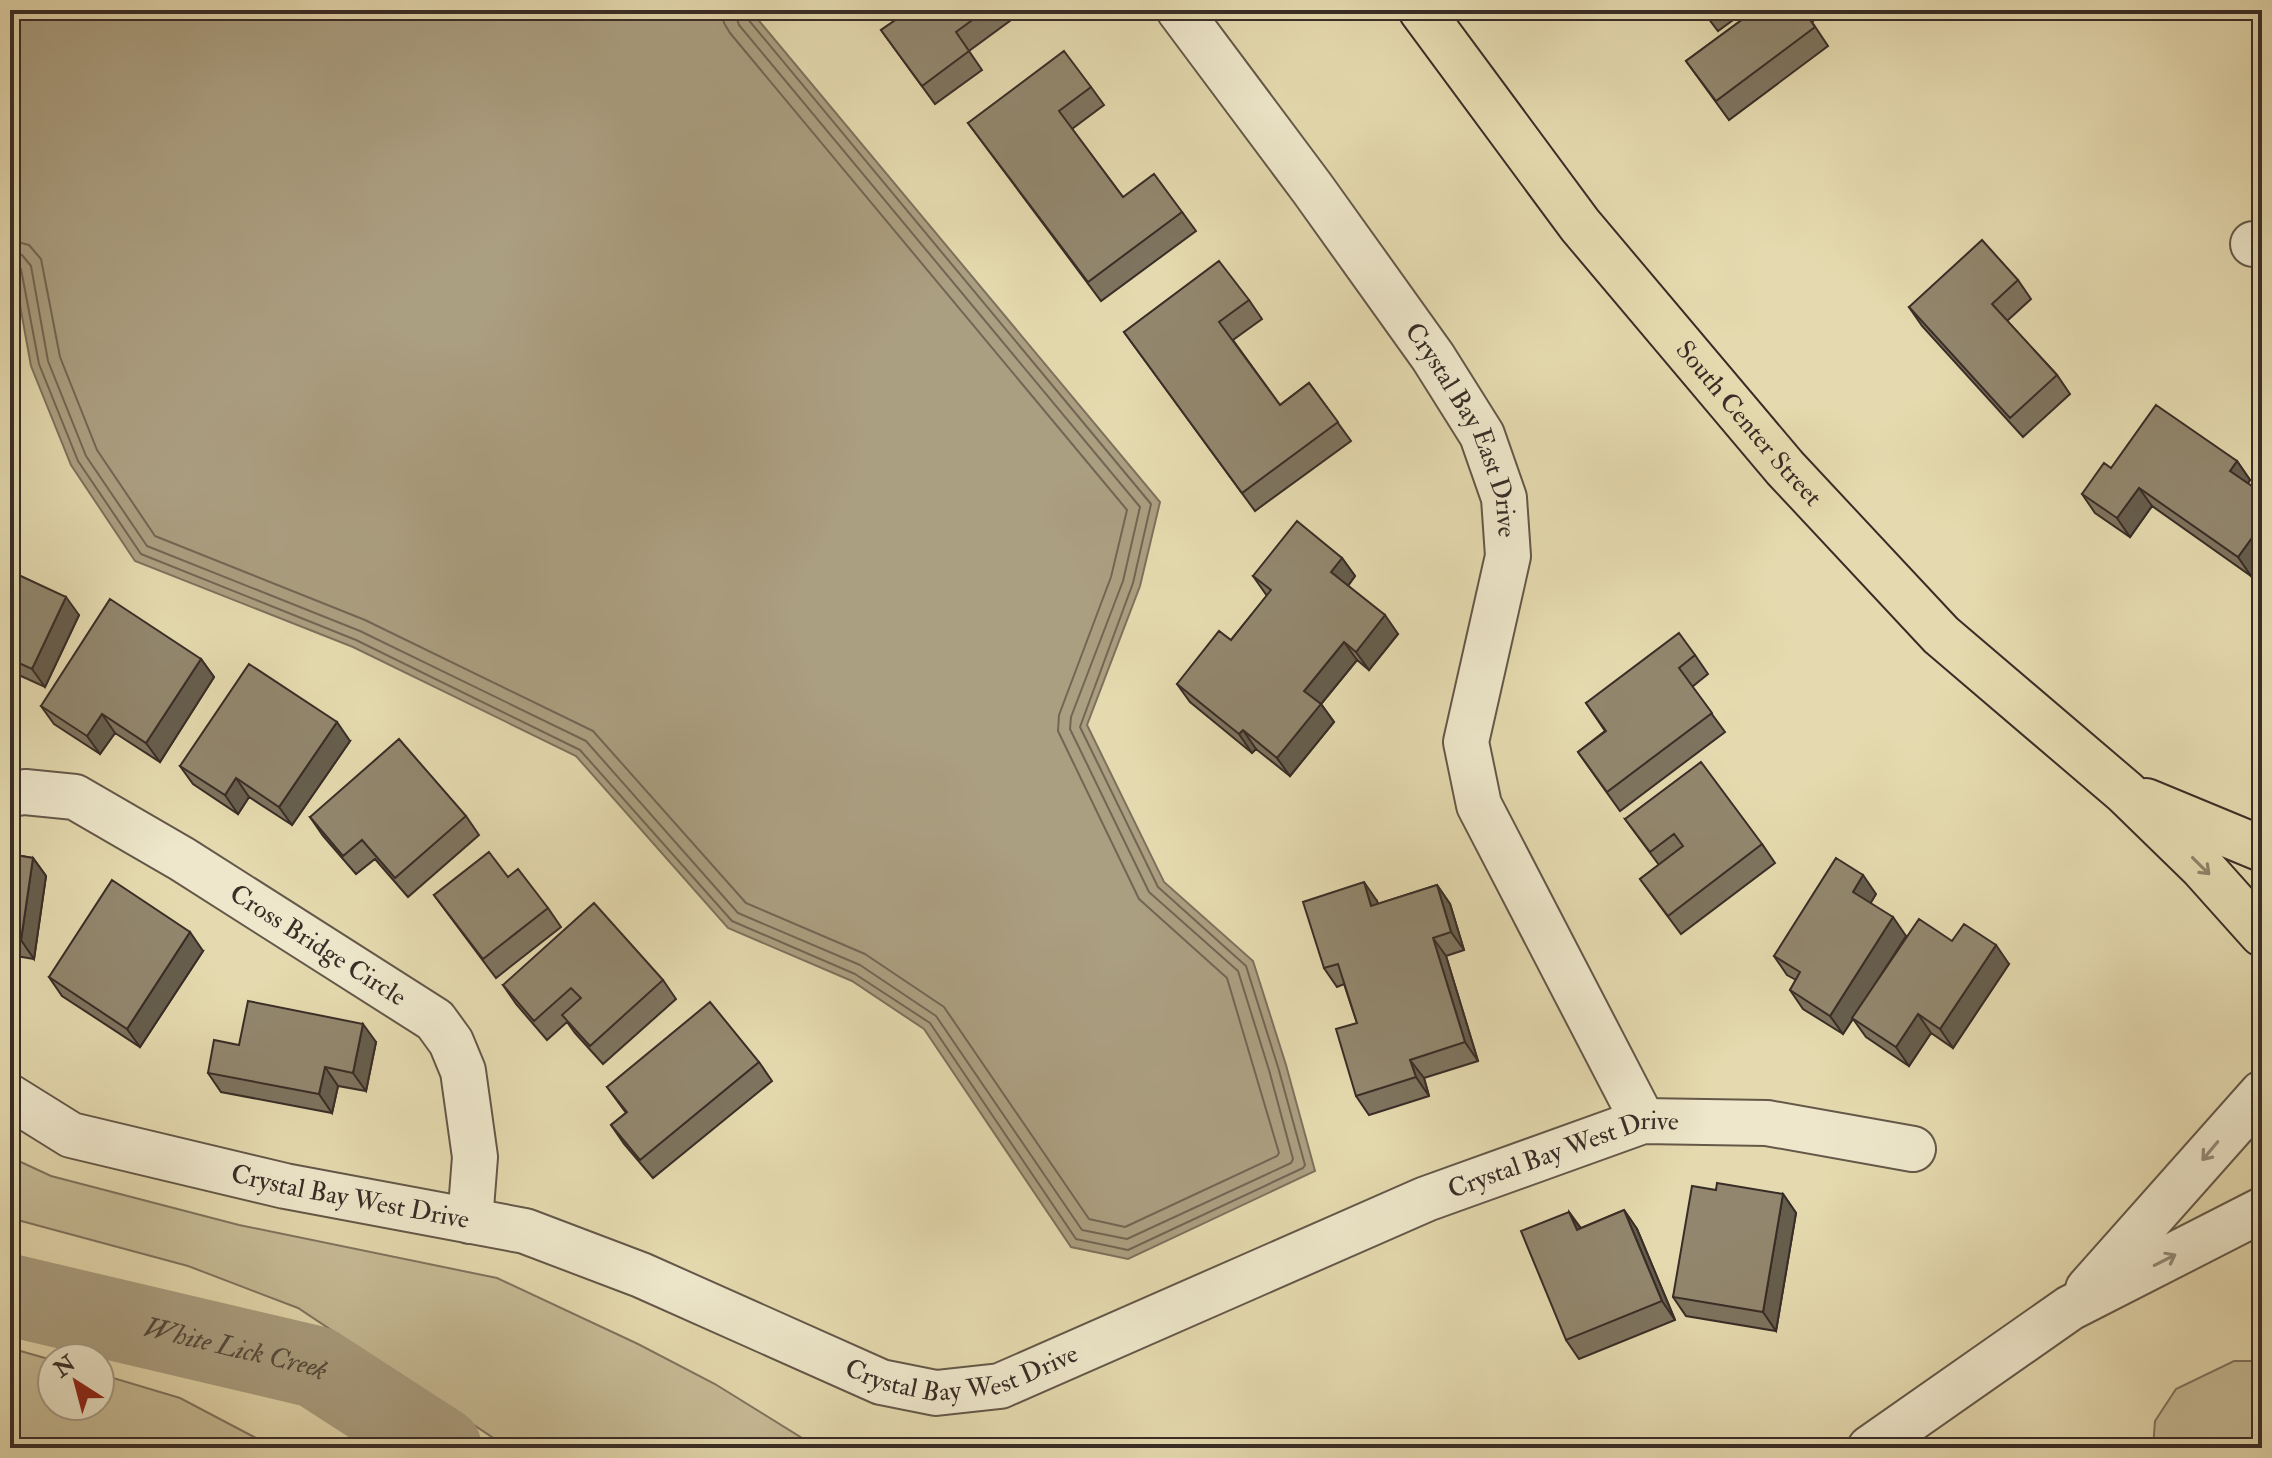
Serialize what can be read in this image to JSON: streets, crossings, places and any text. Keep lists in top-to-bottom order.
{
  "streets": {
    "main road": ["South Center Street"],
    "street": ["Crystal Bay East Drive", "Cross Bridge Circle", "Crystal Bay West Drive"]
  },
  "crossings": [
    ["Crystal Bay East Drive", "Crystal Bay West Drive"],
    ["Cross Bridge Circle", "Crystal Bay West Drive"]
  ],
  "water": ["White Lick Creek"],
  "north": "top left"
}
